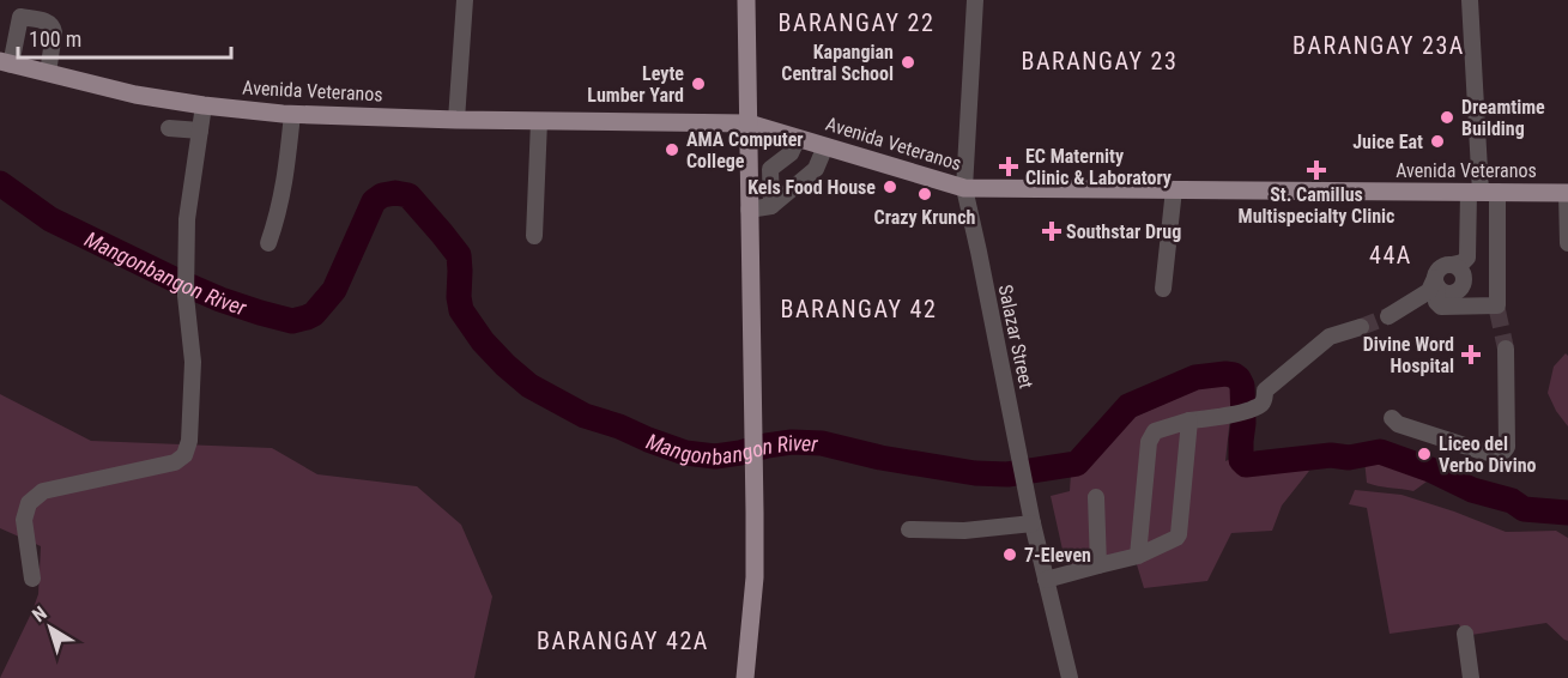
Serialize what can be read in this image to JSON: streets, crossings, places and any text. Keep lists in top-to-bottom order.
{
  "streets": {
    "main road": ["Avenida Veteranos"],
    "street": ["Salazar Street"]
  },
  "crossings": [
    ["Avenida Veteranos", "Salazar Street"]
  ],
  "districts": [
    "BARANGAY 22",
    "BARANGAY 23A",
    "BARANGAY 23",
    "44A",
    "BARANGAY 42",
    "BARANGAY 42A"
  ],
  "water": ["Mangonbangon River"],
  "places": {
    "other": [
      "Kapangian Central School",
      "Leyte Lumber Yard",
      "Dreamtime Building",
      "Juice Eat",
      "AMA Computer College",
      "Kels Food House",
      "Crazy Krunch",
      "Liceo del Verbo Divino",
      "7-Eleven"
    ],
    "health": [
      "EC Maternity Clinic & Laboratory",
      "St. Camillus Multispecialty Clinic",
      "Southstar Drug",
      "Divine Word Hospital"
    ]
  },
  "scale_bar": "100 m",
  "north": "top left"
}
